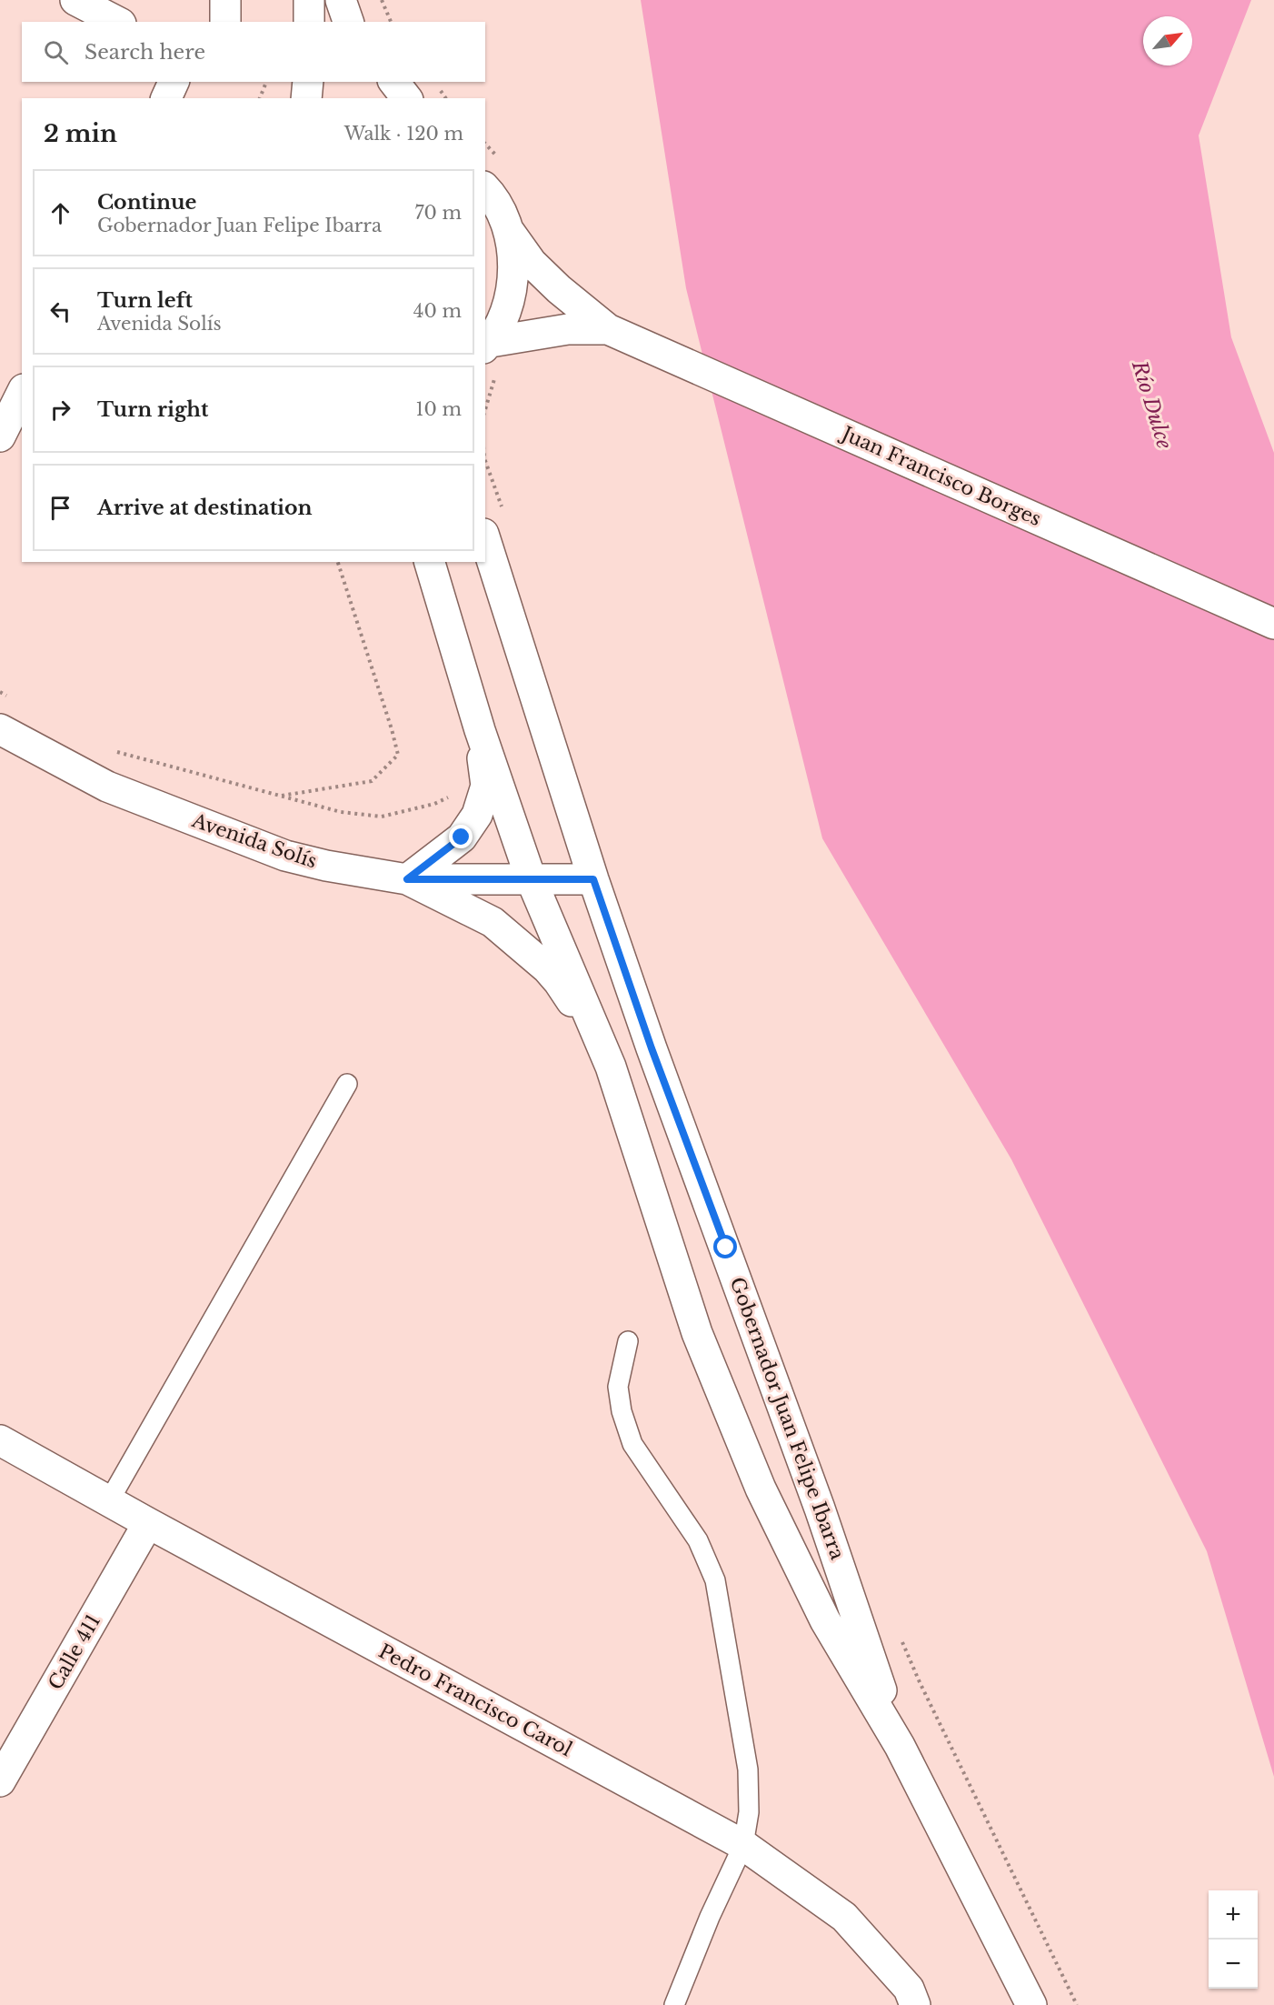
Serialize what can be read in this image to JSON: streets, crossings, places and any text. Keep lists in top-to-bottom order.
{
  "streets": {
    "street": [
      "Juan Francisco Borges",
      "Avenida Solís",
      "Gobernador Juan Felipe Ibarra",
      "Calle 411",
      "Pedro Francisco Carol"
    ]
  },
  "crossings": [
    ["Avenida Solís", "Gobernador Juan Felipe Ibarra"],
    ["Calle 411", "Pedro Francisco Carol"]
  ],
  "water": ["Río Dulce"],
  "north": "top right",
  "page": {
    "search": "Search here",
    "heading": ["2 min", "Walk · 120 m"],
    "list": [
      ["Continue", "Gobernador Juan Felipe Ibarra", "70 m"],
      ["Turn left", "Avenida Solís", "40 m"],
      ["Turn right", "10 m"],
      "Arrive at destination"
    ],
    "map_buttons": ["+", "−"]
  }
}
